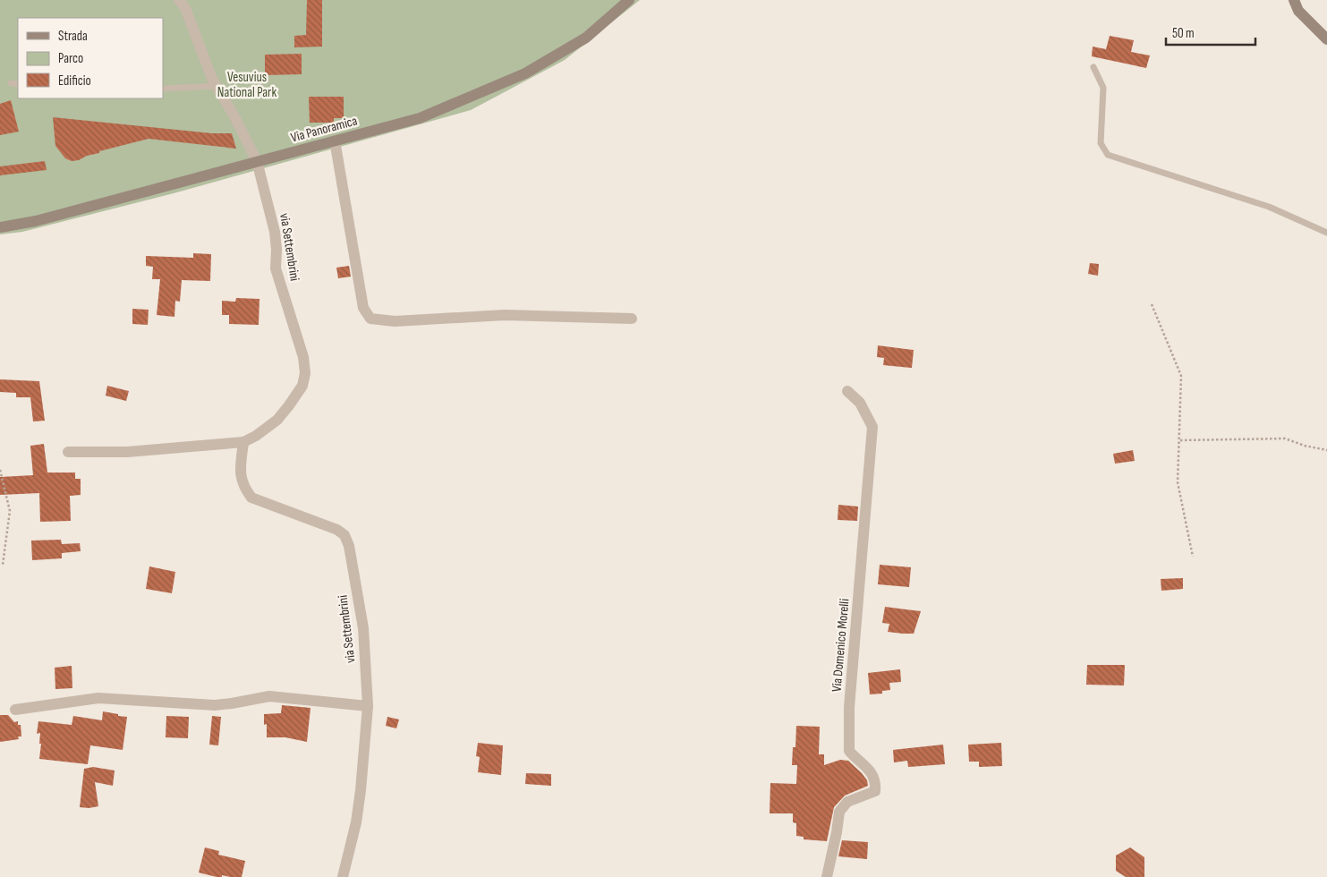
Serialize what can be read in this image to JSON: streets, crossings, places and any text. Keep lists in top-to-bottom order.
{
  "streets": {
    "street": ["Via Panoramica", "via Settembrini", "Via Domenico Morelli"]
  },
  "crossings": [
    ["Via Panoramica", "via Settembrini"]
  ],
  "parks": ["Vesuvius National Park"],
  "legend": ["Strada", "Parco", "Edificio"],
  "scale_bar": "50 m"
}
